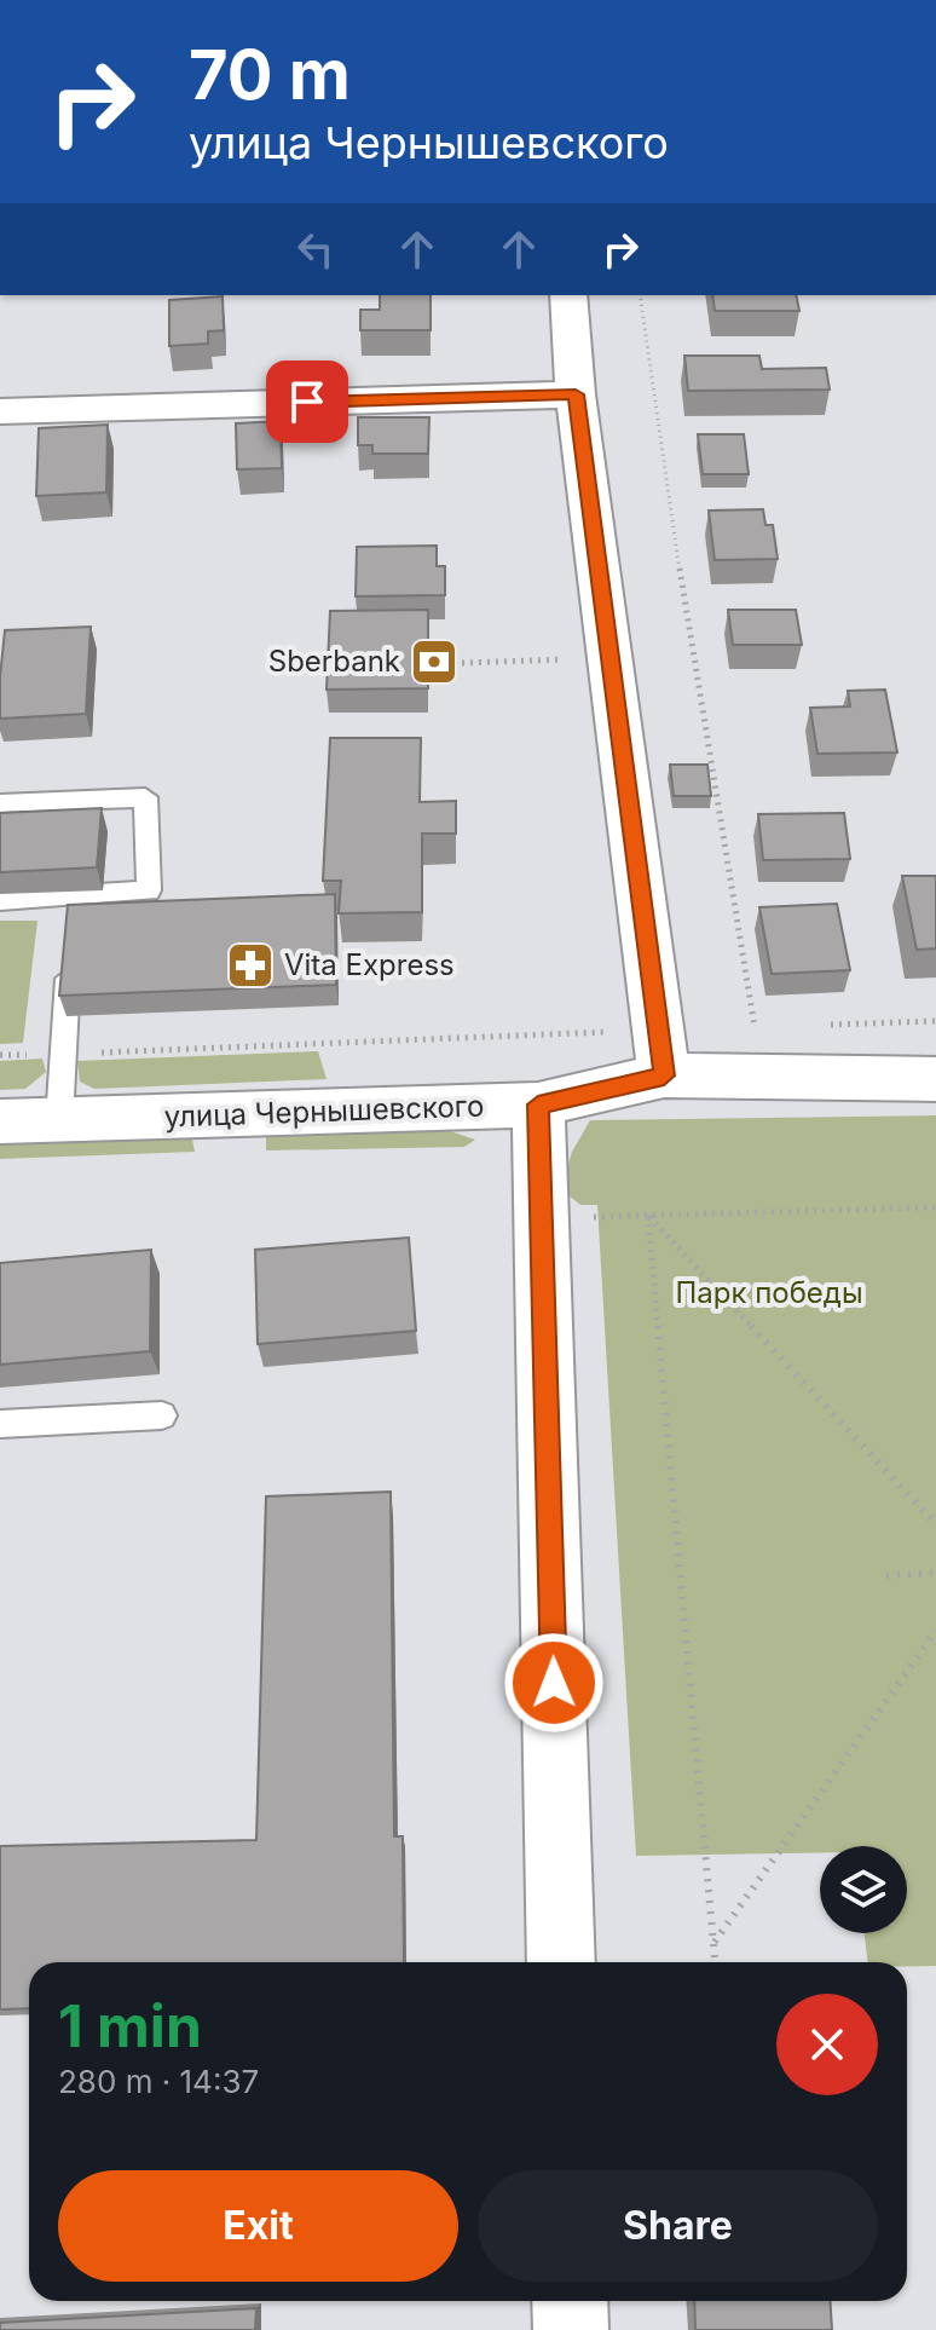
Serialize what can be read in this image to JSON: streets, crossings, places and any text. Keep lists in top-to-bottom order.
{
  "streets": {
    "street": ["улица Чернышевского"]
  },
  "parks": ["Парк победы"],
  "places": {
    "bank": ["Sberbank"],
    "pharmacy": ["Vita Express"]
  },
  "page": {
    "turn": ["70 m", "улица Чернышевского"],
    "heading": ["1 min", "280 m · 14:37"],
    "buttons": ["Exit", "Share"]
  }
}
